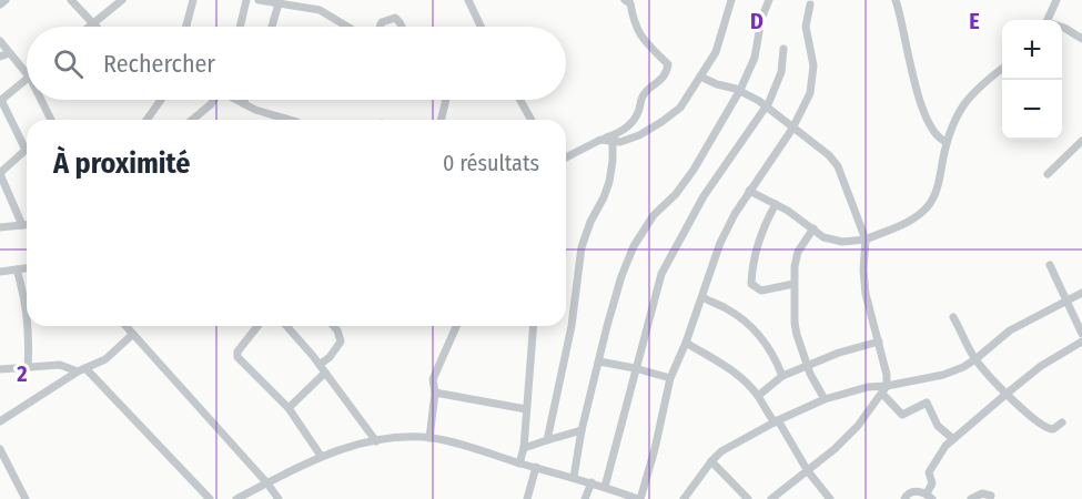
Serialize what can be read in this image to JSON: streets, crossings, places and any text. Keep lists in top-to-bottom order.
{
  "page": {
    "map_buttons": ["+", "−"],
    "search": "Rechercher",
    "heading": ["À proximité", "0 résultats"]
  },
  "grid": {
    "columns": ["D", "E"],
    "rows": ["2"]
  }
}
